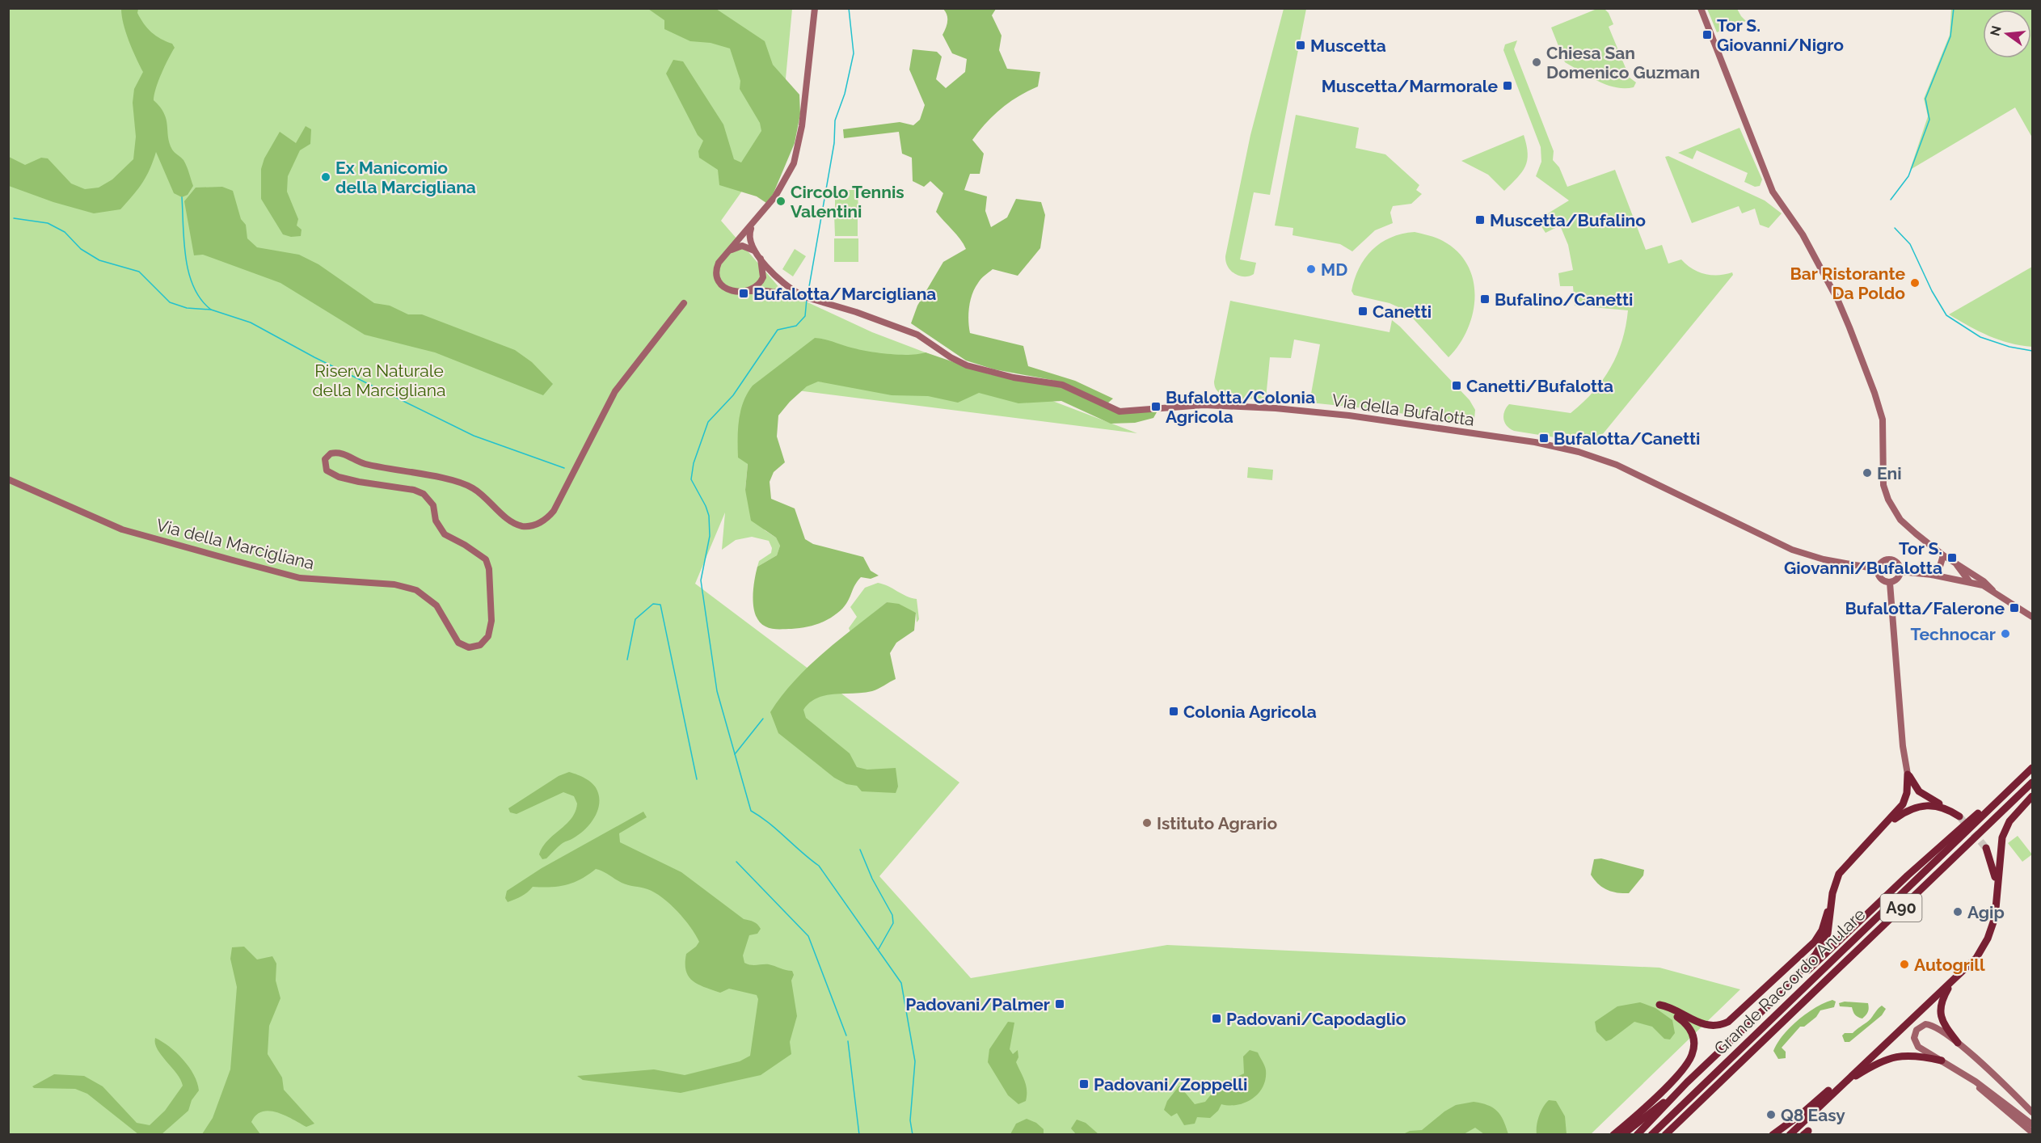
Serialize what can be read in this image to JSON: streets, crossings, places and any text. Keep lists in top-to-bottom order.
{
  "streets": {
    "highway": ["A90", "Grande Raccordo Anulare"],
    "street": ["Via della Bufalotta", "Via della Marcigliana"]
  },
  "parks": ["Riserva Naturale della Marcigliana"],
  "places": {
    "transit": [
      "Tor S. Giovanni/Nigro",
      "Muscetta",
      "Muscetta/Marmorale",
      "Muscetta/Bufalino",
      "Bufalotta/Marcigliana",
      "Bufalino/Canetti",
      "Canetti",
      "Canetti/Bufalotta",
      "Bufalotta/Colonia Agricola",
      "Bufalotta/Canetti",
      "Tor S. Giovanni/Bufalotta",
      "Bufalotta/Falerone",
      "Colonia Agricola",
      "Padovani/Palmer",
      "Padovani/Capodaglio",
      "Padovani/Zoppelli"
    ],
    "other": [
      "Chiesa San Domenico Guzman",
      "Ex Manicomio della Marcigliana",
      "Circolo Tennis Valentini",
      "MD",
      "Bar Ristorante Da Poldo",
      "Eni",
      "Technocar",
      "Istituto Agrario",
      "Agip",
      "Autogrill",
      "Q8 Easy"
    ]
  },
  "north": "left"
}
